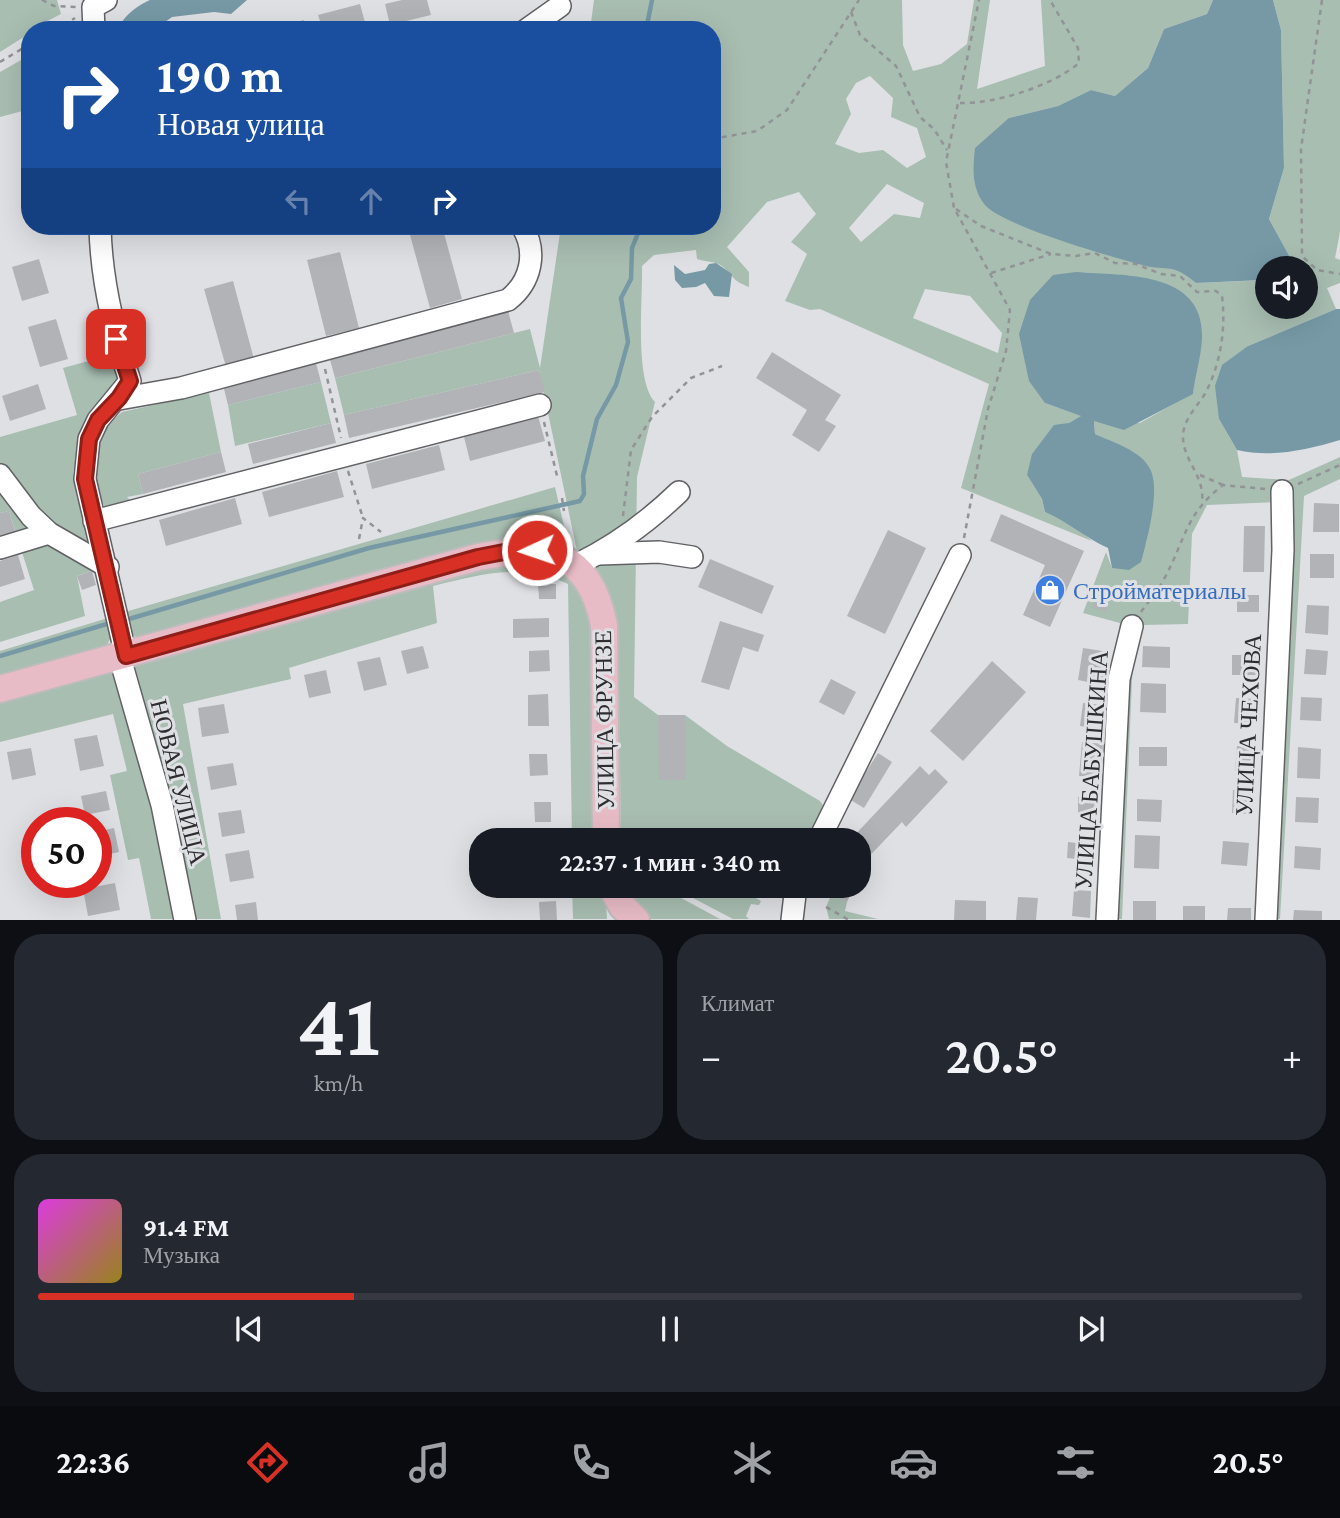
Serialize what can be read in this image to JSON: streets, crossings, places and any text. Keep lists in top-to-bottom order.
{
  "streets": {
    "main road": ["УЛИЦА ФРУНЗЕ"],
    "street": ["УЛИЦА ЧЕХОВА", "УЛИЦА БАБУШКИНА", "НОВАЯ УЛИЦА"]
  },
  "places": {
    "shop": ["Стройматериалы"]
  },
  "page": {
    "turn": ["190 m", "Новая улица"],
    "limit": "50",
    "trip": "22:37 · 1 мин · 340 m",
    "tile": [
      ["41", "km/h"],
      "Климат"
    ],
    "heat": ["−", "20.5°", "+"],
    "song": ["91.4 FM", "Музыка"],
    "tabs": ["22:36", "20.5°"]
  }
}
